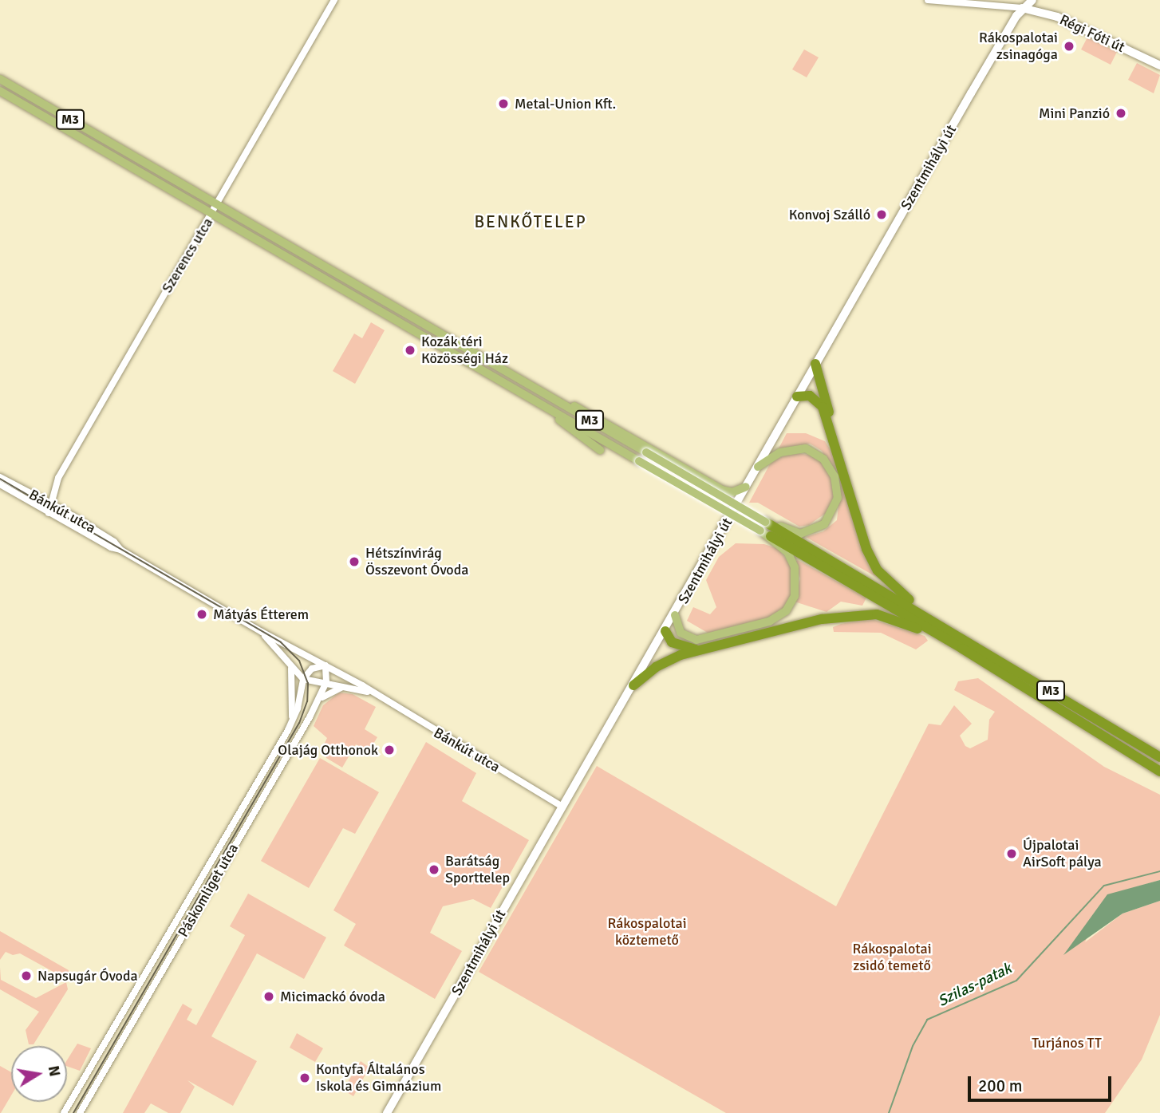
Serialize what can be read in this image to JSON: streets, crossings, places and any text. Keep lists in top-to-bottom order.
{
  "streets": {
    "highway": ["M3"],
    "main road": ["Régi Fóti út", "Szentmihályi út"],
    "street": ["Szerencs utca", "Bánkút utca", "Páskomliget utca"]
  },
  "crossings": [
    ["Régi Fóti út", "Szentmihályi út"],
    ["M3", "Szerencs utca"],
    ["Szentmihályi út", "Bánkút utca"],
    ["Szerencs utca", "Bánkút utca"],
    ["Bánkút utca", "Páskomliget utca"]
  ],
  "districts": ["BENKŐTELEP"],
  "water": ["Szilas-patak"],
  "parks": ["Rákospalotai köztemető", "Rákospalotai zsidó temető", "Turjános TT"],
  "places": [
    "Rákospalotai zsinagóga",
    "Metal-Union Kft.",
    "Mini Panzió",
    "Konvoj Szálló",
    "Kozák téri Közösségi Ház",
    "Hétszínvirág Összevont Óvoda",
    "Mátyás Étterem",
    "Olajág Otthonok",
    "Újpalotai AirSoft pálya",
    "Barátság Sporttelep",
    "Napsugár Óvoda",
    "Micimackó óvoda",
    "Kontyfa Általános Iskola és Gimnázium"
  ],
  "scale_bar": "200 m",
  "north": "right"
}
